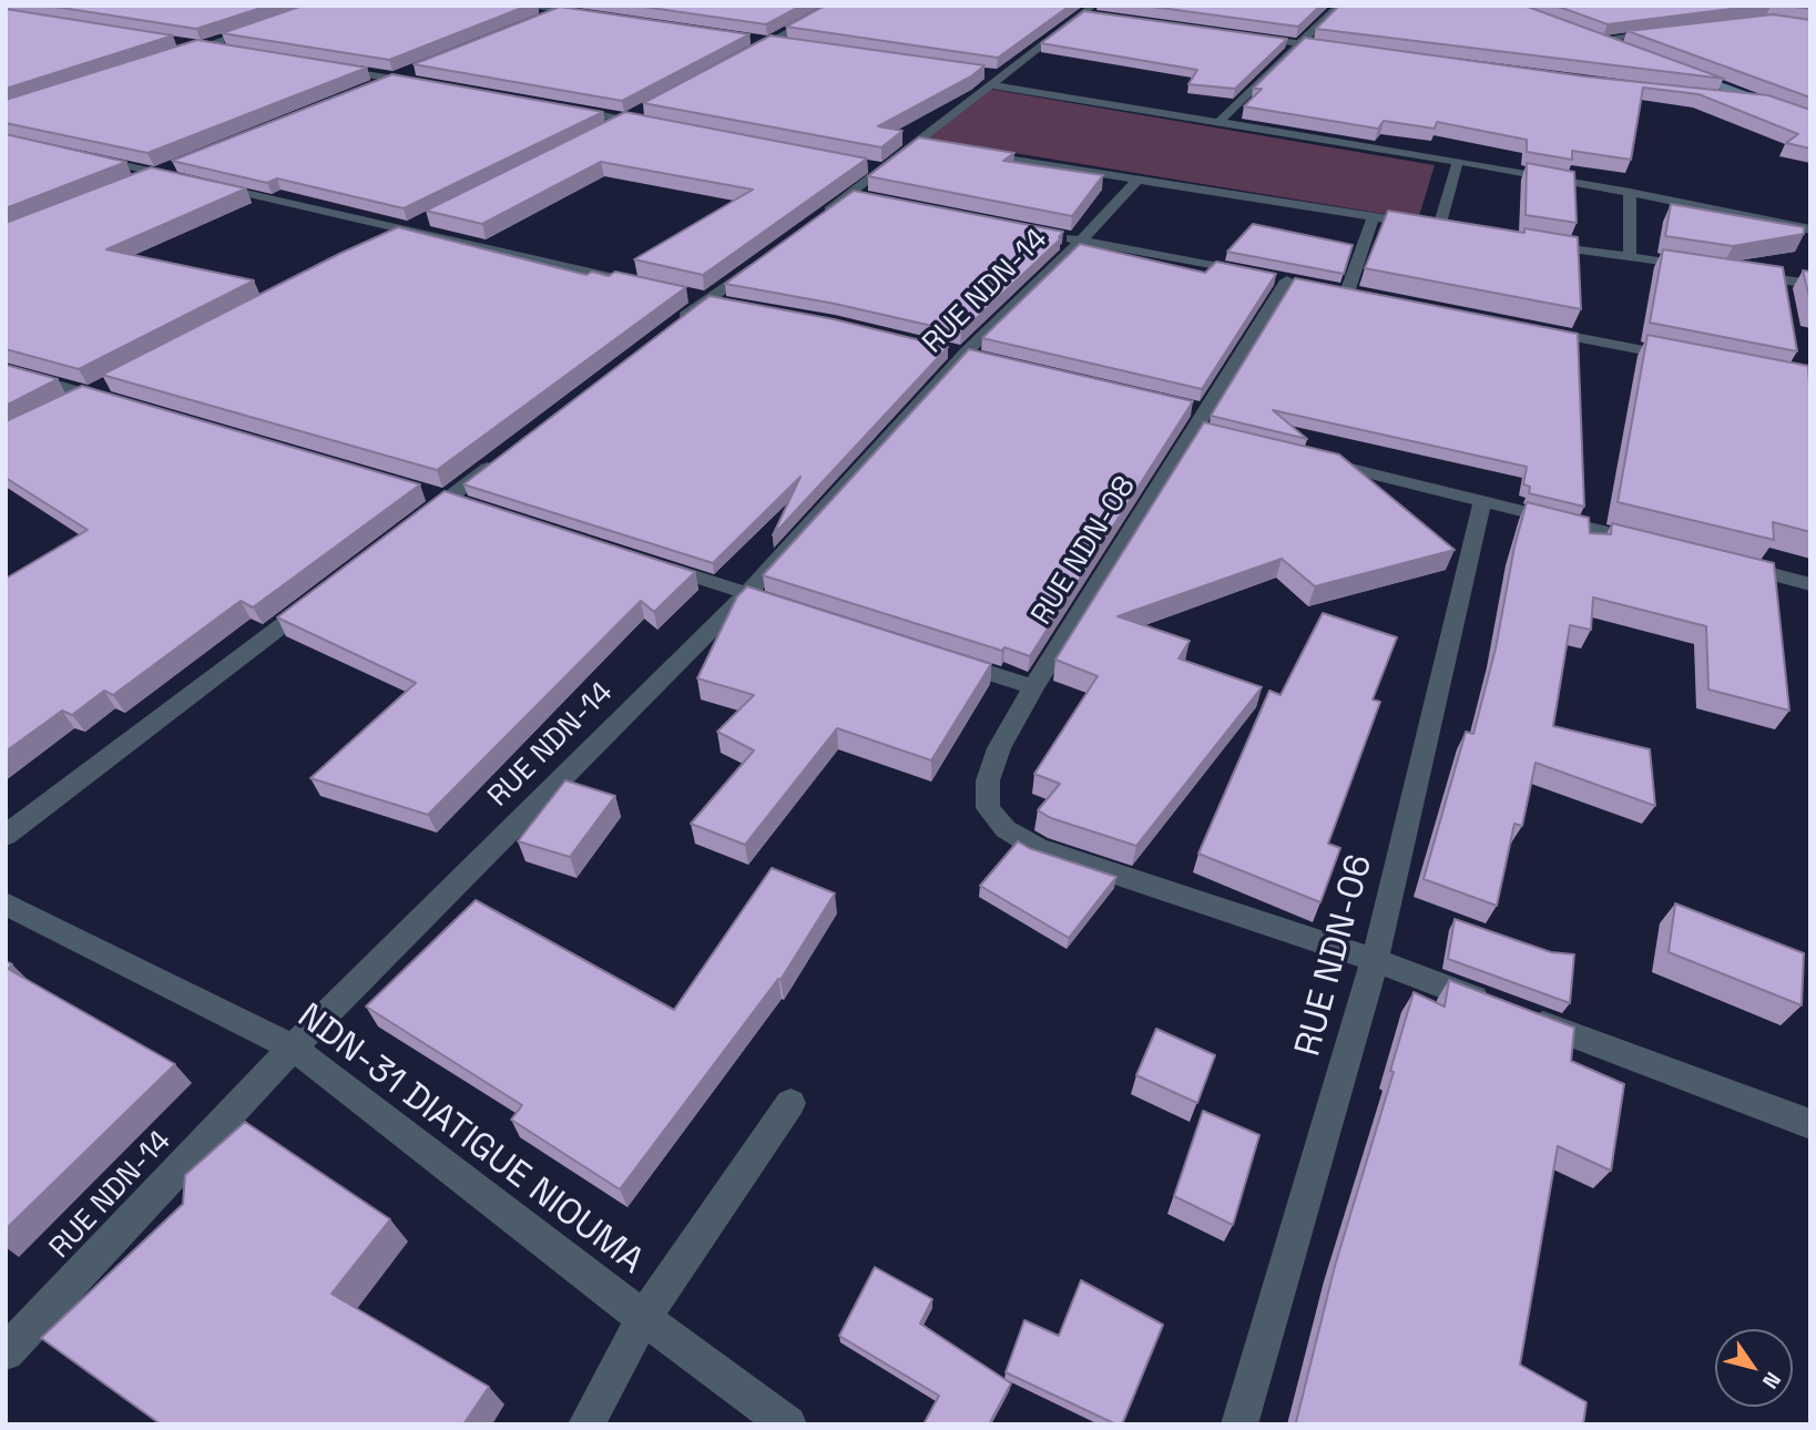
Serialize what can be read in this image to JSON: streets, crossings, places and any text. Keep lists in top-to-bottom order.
{
  "streets": {
    "street": [
      "RUE NDN-14",
      "RUE NDN-08",
      "RUE NDN-06",
      "NDN-31 DIATIGUE NIOUMA"
    ]
  },
  "crossings": [
    ["RUE NDN-14", "RUE NDN-08"],
    ["RUE NDN-14", "NDN-31 DIATIGUE NIOUMA"],
    ["RUE NDN-08", "RUE NDN-06"]
  ],
  "north": "bottom right"
}
